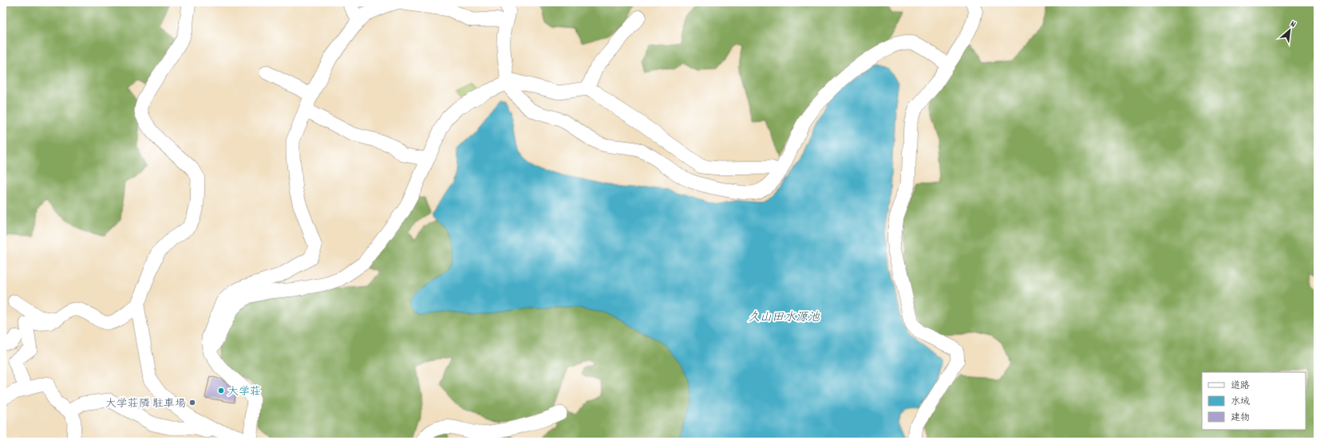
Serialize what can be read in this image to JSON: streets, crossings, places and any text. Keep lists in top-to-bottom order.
{
  "water": ["久山田水源池"],
  "places": ["大学荘", "大学荘隣 駐車場"],
  "legend": ["道路", "水域", "建物"],
  "north": "top right"
}
